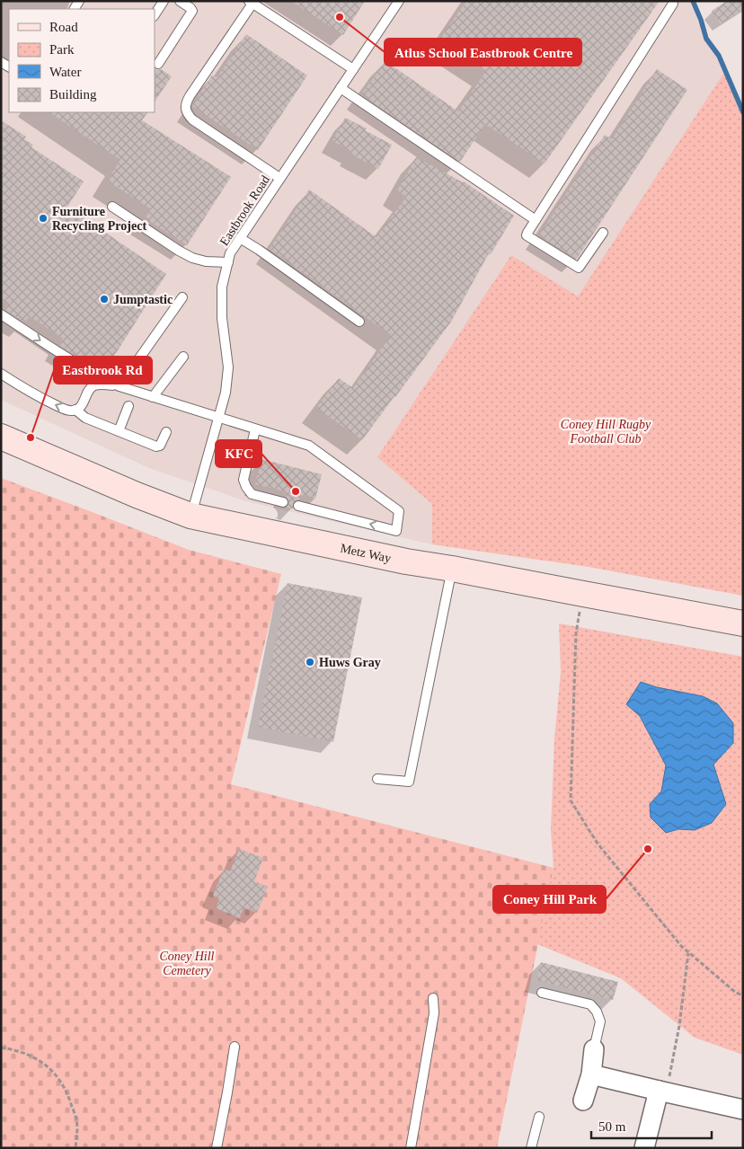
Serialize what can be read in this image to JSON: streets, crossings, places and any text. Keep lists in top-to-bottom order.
{
  "streets": {
    "street": ["Metz Way"],
    "lane": ["Eastbrook Road"]
  },
  "crossings": [
    ["Eastbrook Road", "Metz Way"]
  ],
  "parks": ["Coney Hill Rugby Football Club", "Coney Hill Cemetery"],
  "places": [
    "Atlus School Eastbrook Centre",
    "Furniture Recycling Project",
    "Jumptastic",
    "Eastbrook Rd",
    "KFC",
    "Huws Gray",
    "Coney Hill Park"
  ],
  "legend": [
    "Road",
    "Park",
    "Water",
    "Building"
  ],
  "scale_bar": "50 m"
}
